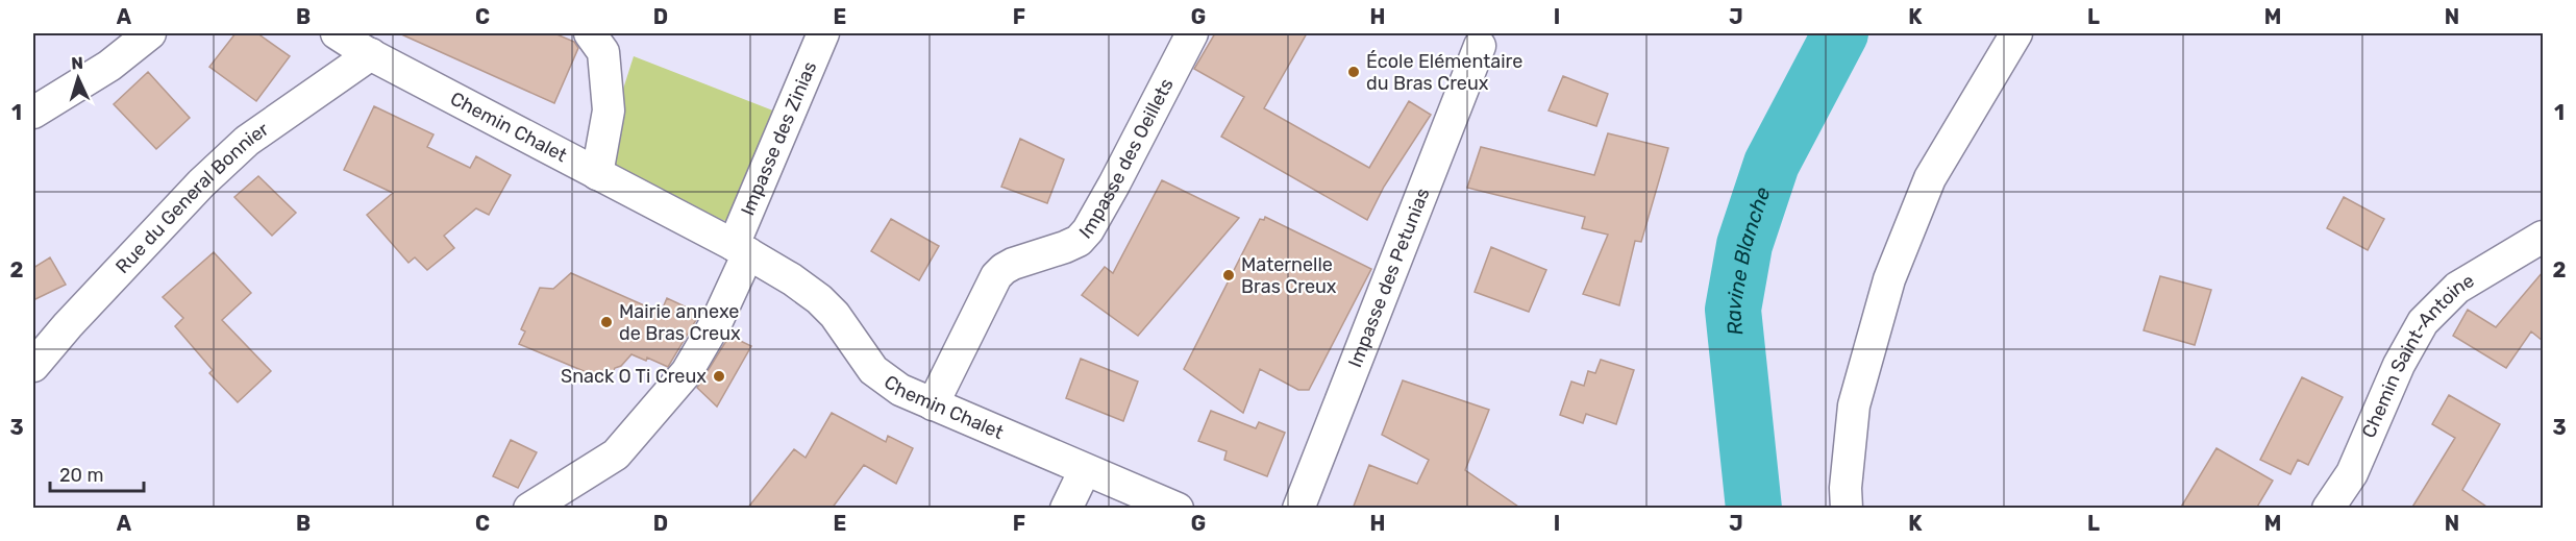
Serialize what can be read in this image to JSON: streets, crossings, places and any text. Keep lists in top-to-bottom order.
{
  "streets": {
    "street": [
      "Chemin Chalet",
      "Impasse des Zinias",
      "Impasse des Oeillets",
      "Rue du General Bonnier",
      "Impasse des Petunias",
      "Chemin Saint-Antoine"
    ]
  },
  "crossings": [
    ["Chemin Chalet", "Impasse des Zinias"],
    ["Chemin Chalet", "Impasse des Oeillets"],
    ["Chemin Chalet", "Rue du General Bonnier"]
  ],
  "water": ["Ravine Blanche"],
  "places": [
    "École Elémentaire du Bras Creux",
    "Maternelle Bras Creux",
    "Mairie annexe de Bras Creux",
    "Snack O Ti Creux"
  ],
  "scale_bar": "20 m",
  "north": "top",
  "grid": {
    "columns": [
      "A",
      "B",
      "C",
      "D",
      "E",
      "F",
      "G",
      "H",
      "I",
      "J",
      "K",
      "L",
      "M",
      "N"
    ],
    "rows": ["1", "2", "3"]
  }
}
